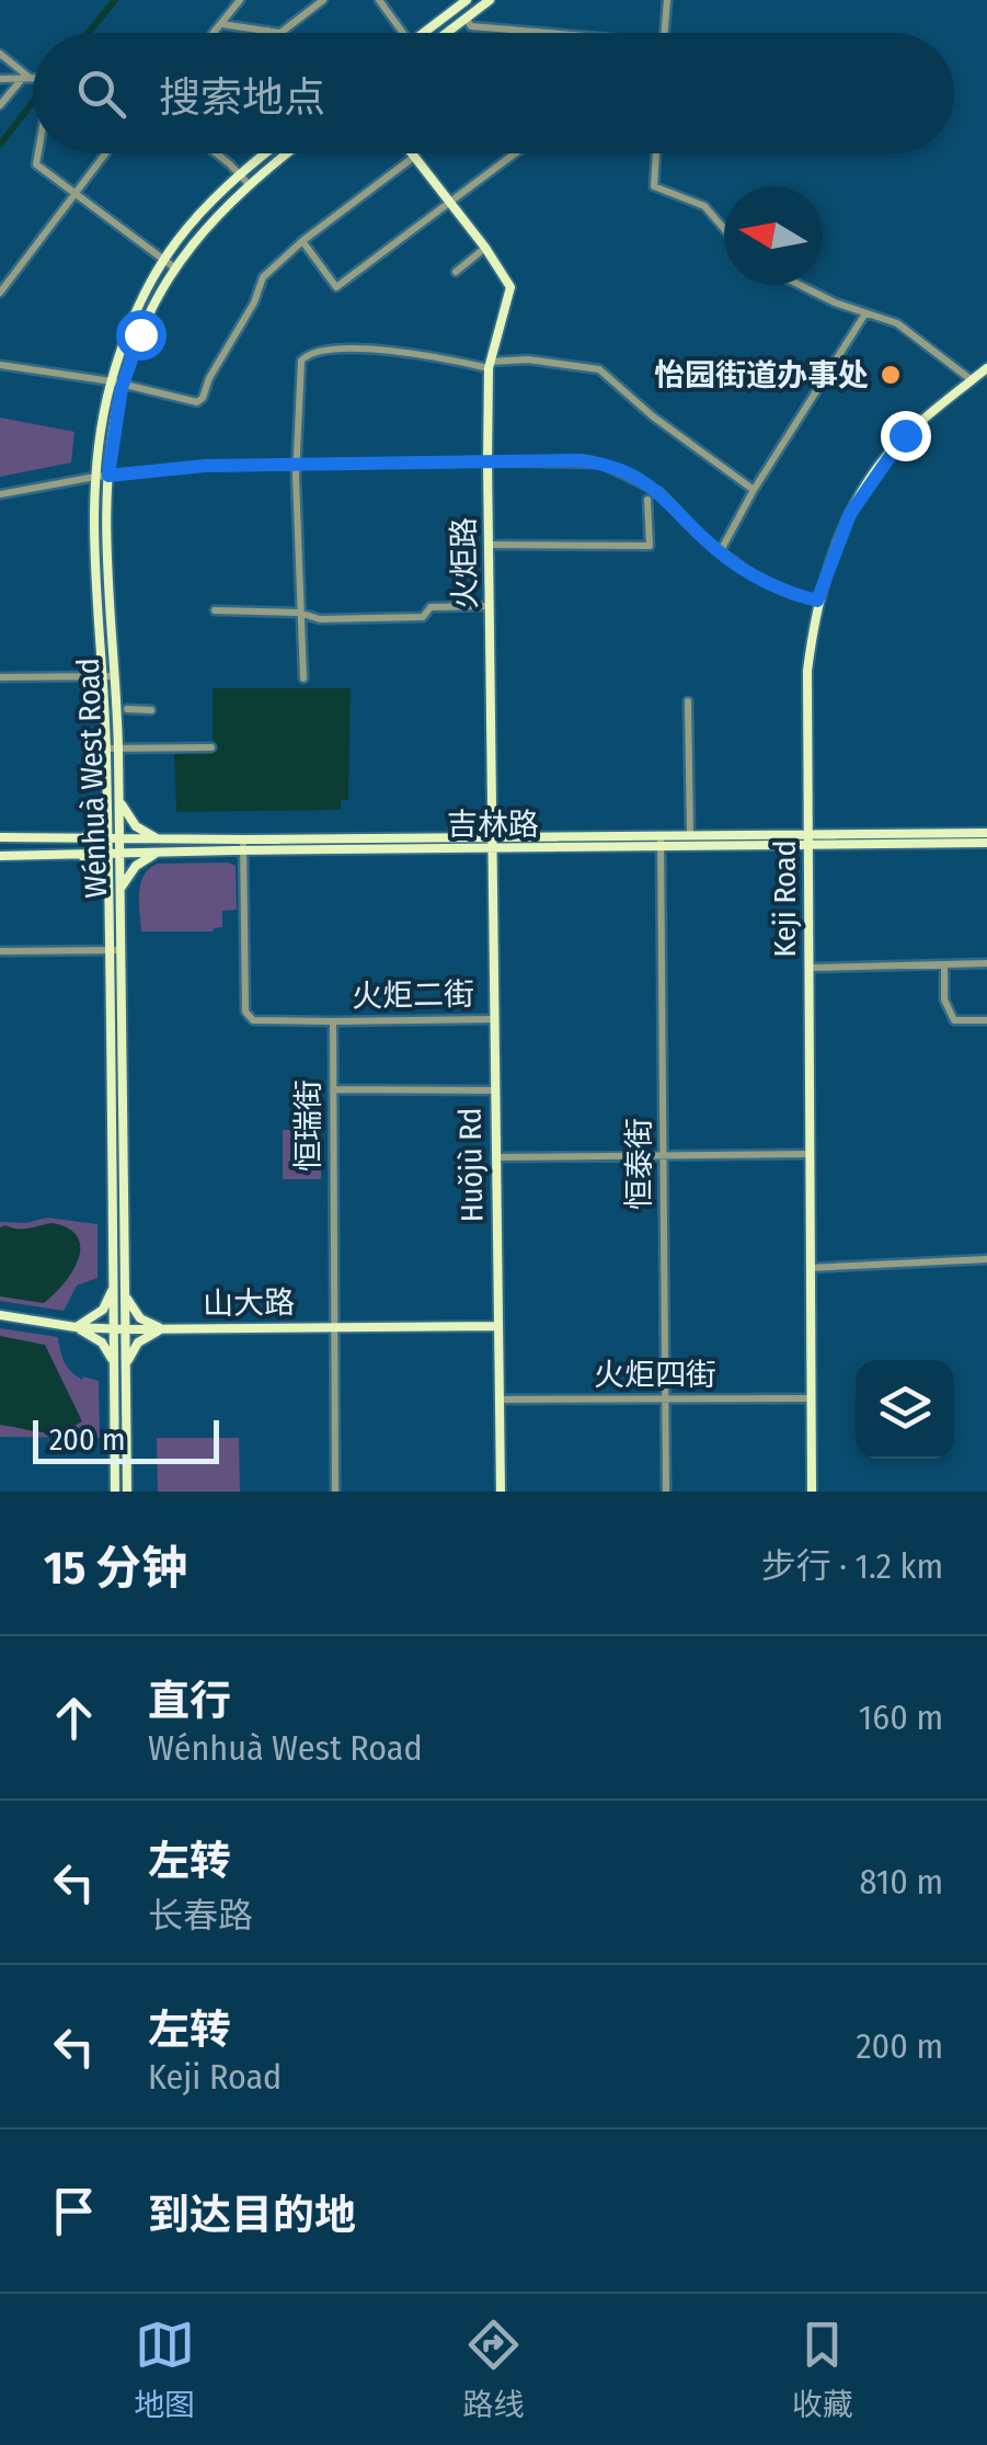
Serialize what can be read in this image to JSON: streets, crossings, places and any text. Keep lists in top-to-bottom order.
{
  "streets": {
    "main road": [
      "火炬路",
      "Wénhuà West Road",
      "吉林路",
      "Keji Road",
      "Huǒjù Rd",
      "山大路"
    ],
    "street": [
      "火炬二街",
      "恒瑞街",
      "恒泰街",
      "火炬四街"
    ]
  },
  "crossings": [
    ["火炬路", "吉林路"],
    ["火炬路", "Huǒjù Rd"],
    ["Wénhuà West Road", "吉林路"],
    ["Wénhuà West Road", "山大路"],
    ["吉林路", "Keji Road"],
    ["吉林路", "恒泰街"],
    ["吉林路", "Huǒjù Rd"],
    ["Keji Road", "火炬四街"],
    ["火炬二街", "恒瑞街"],
    ["火炬二街", "Huǒjù Rd"],
    ["恒瑞街", "山大路"],
    ["恒泰街", "火炬四街"],
    ["Huǒjù Rd", "山大路"],
    ["Huǒjù Rd", "火炬四街"]
  ],
  "places": ["怡园街道办事处"],
  "scale_bar": "200 m",
  "north": "left",
  "page": {
    "search": "搜索地点",
    "scale": "200 m",
    "heading": ["15 分钟", "步行 · 1.2 km"],
    "list": [
      ["直行", "Wénhuà West Road", "160 m"],
      ["左转", "长春路", "810 m"],
      ["左转", "Keji Road", "200 m"],
      "到达目的地"
    ],
    "nav": ["地图", "路线", "收藏"]
  }
}
